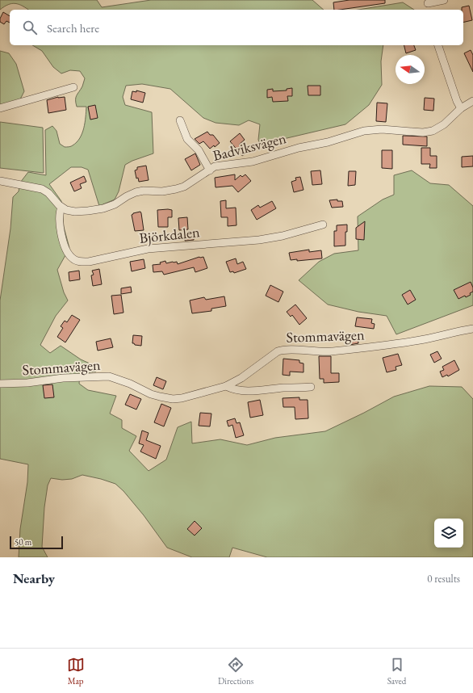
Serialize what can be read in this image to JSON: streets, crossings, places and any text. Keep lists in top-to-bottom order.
{
  "streets": {
    "street": ["Badviksvägen", "Björkdalen", "Stommavägen"]
  },
  "crossings": [
    ["Badviksvägen", "Björkdalen"]
  ],
  "scale_bar": "50 m",
  "north": "left",
  "page": {
    "search": "Search here",
    "scale": "50 m",
    "heading": ["Nearby", "0 results"],
    "nav": ["Map", "Directions", "Saved"]
  }
}
